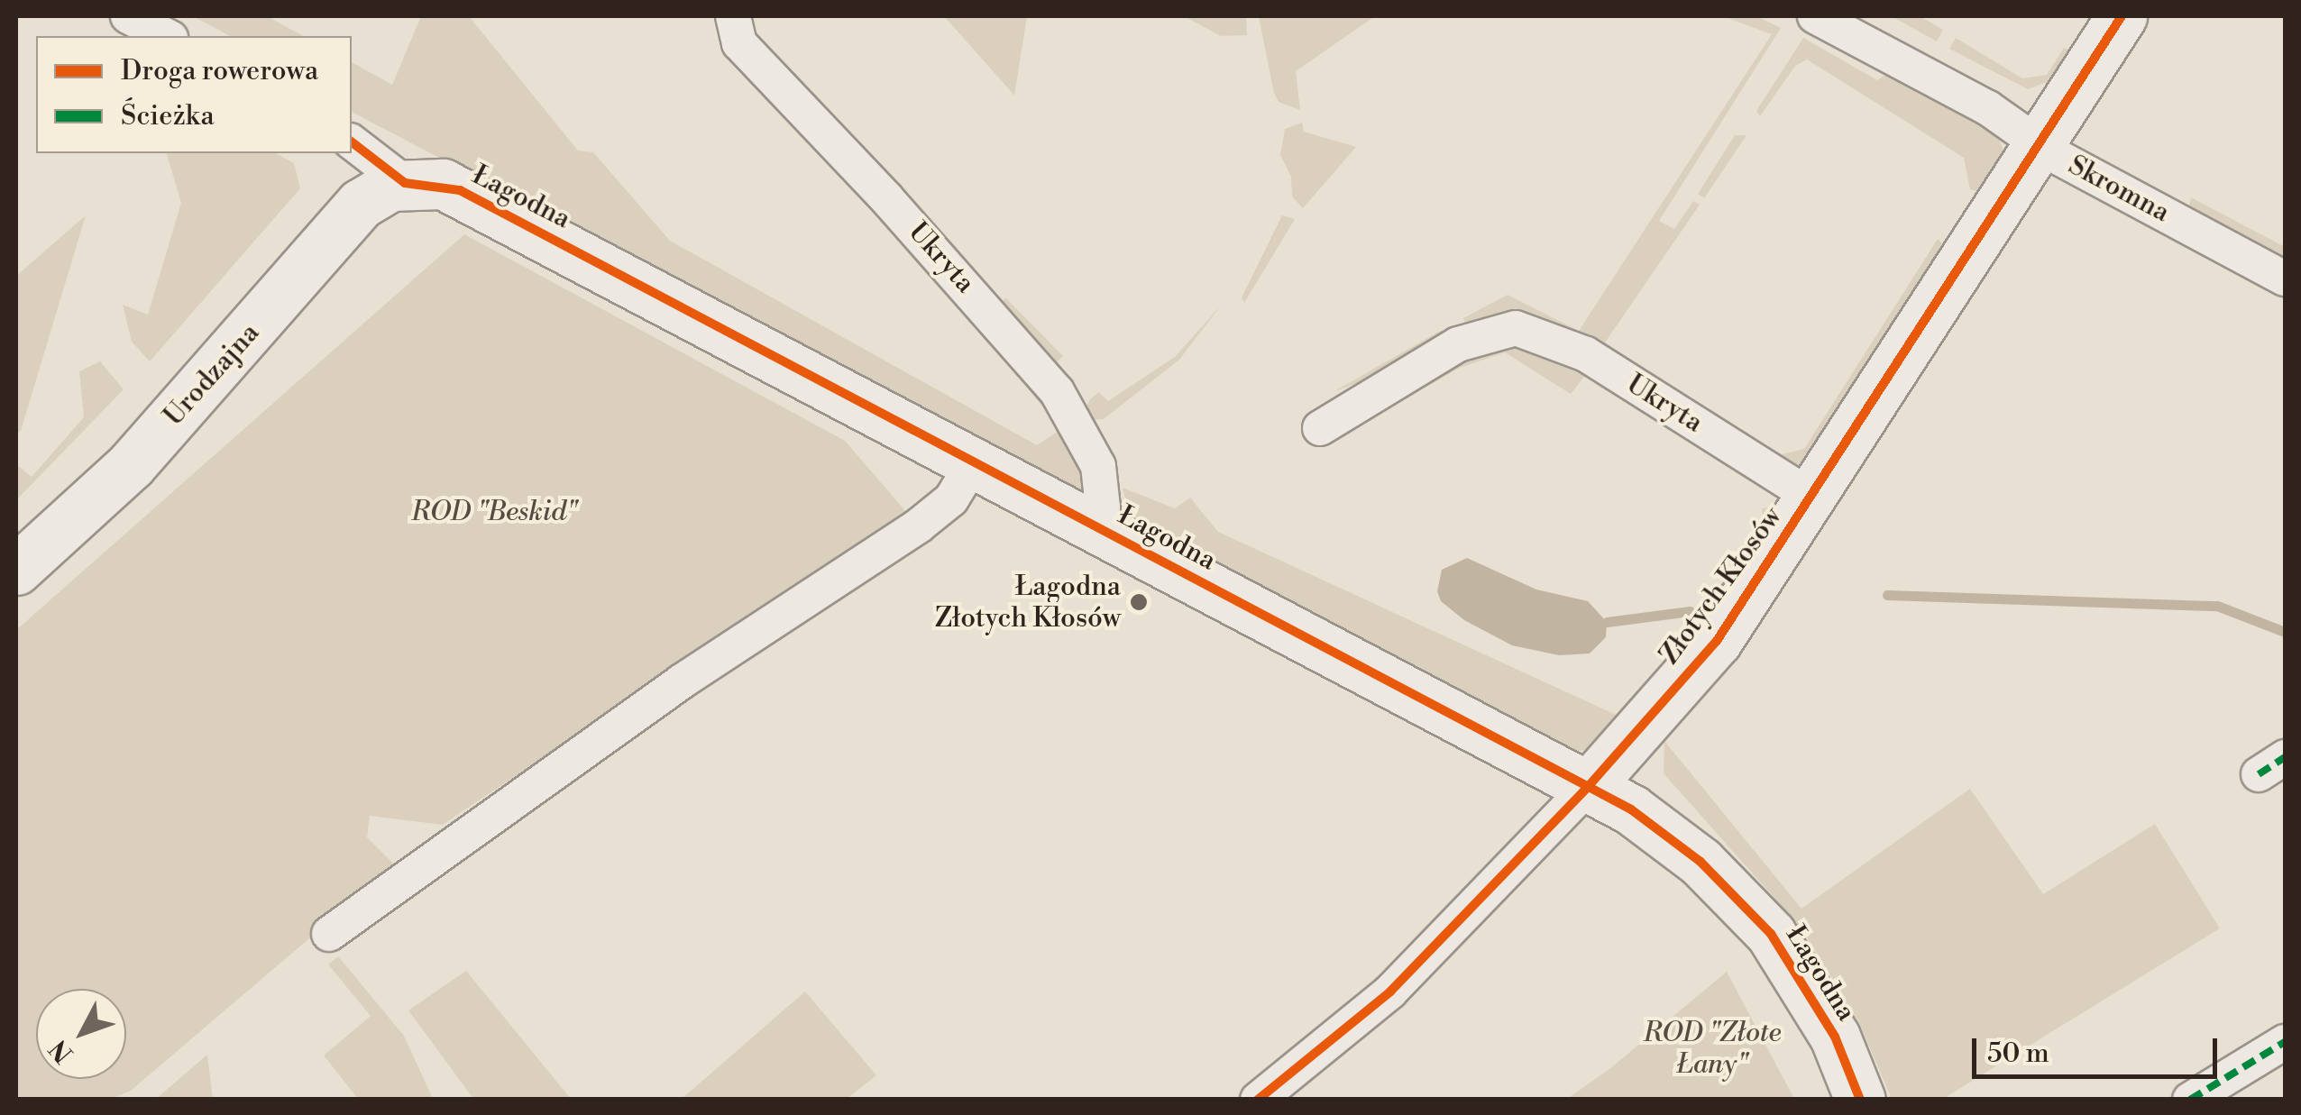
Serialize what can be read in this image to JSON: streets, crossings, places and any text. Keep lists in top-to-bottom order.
{
  "streets": {
    "street": [
      "Skromna",
      "Łagodna",
      "Ukryta",
      "Urodzajna",
      "Złotych Kłosów"
    ]
  },
  "crossings": [
    ["Skromna", "Złotych Kłosów"],
    ["Łagodna", "Ukryta"],
    ["Łagodna", "Urodzajna"],
    ["Łagodna", "Złotych Kłosów"],
    ["Ukryta", "Złotych Kłosów"]
  ],
  "parks": ["ROD \"Beskid\"", "ROD \"Złote Łany\""],
  "places": ["Łagodna Złotych Kłosów"],
  "legend": ["Droga rowerowa", "Ścieżka"],
  "scale_bar": "50 m",
  "north": "bottom left"
}
